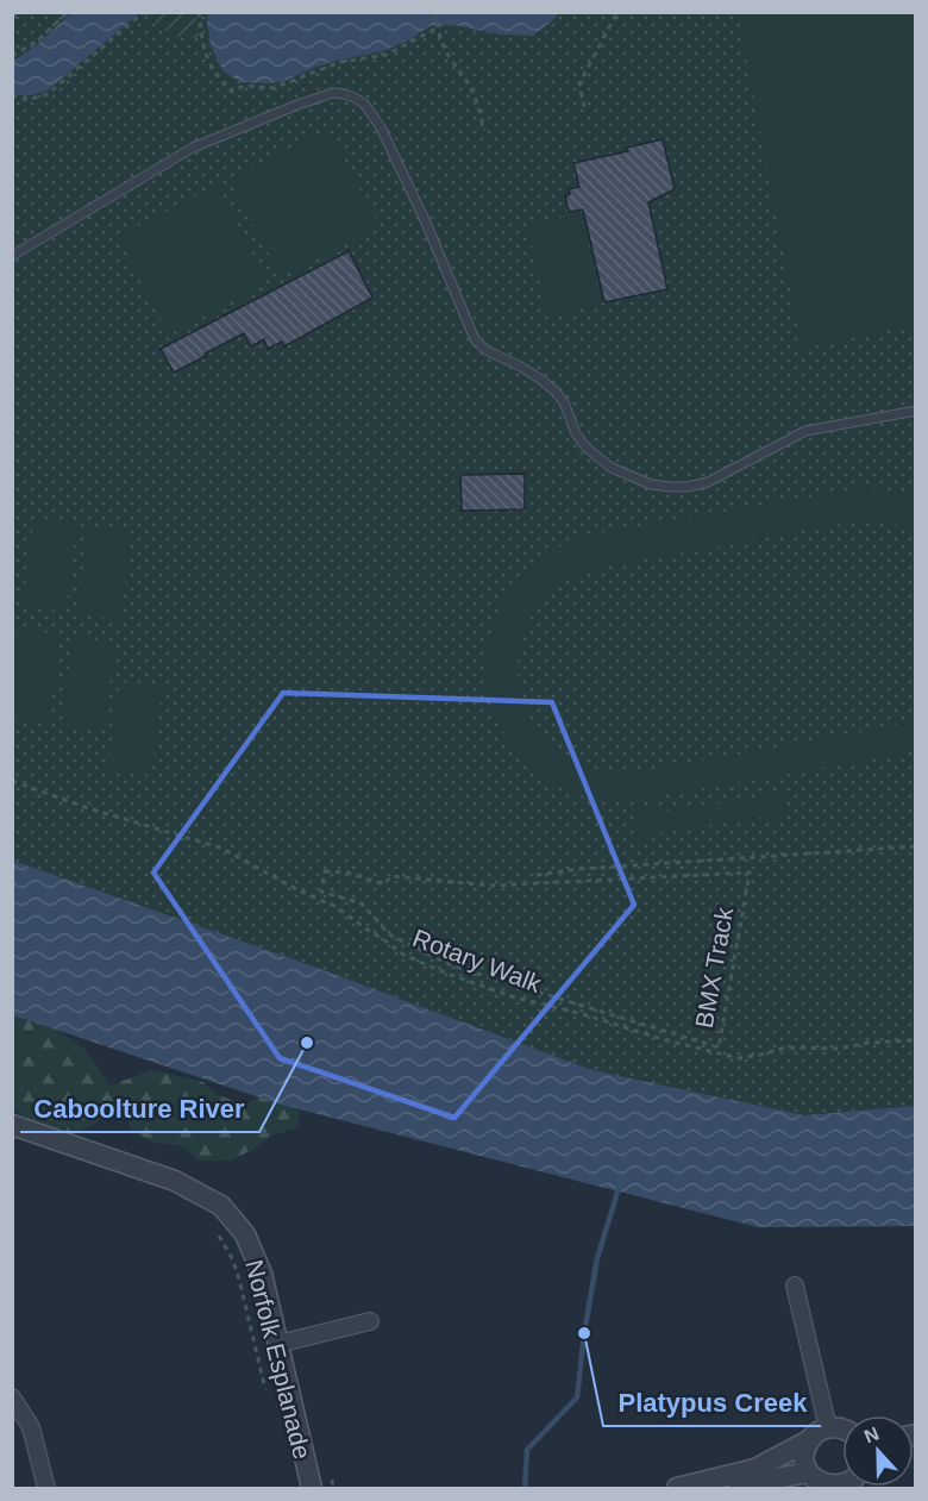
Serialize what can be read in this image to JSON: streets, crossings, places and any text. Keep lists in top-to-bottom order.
{
  "streets": {
    "street": ["Norfolk Esplanade"],
    "path": ["Rotary Walk", "BMX Track"]
  },
  "places": ["Caboolture River", "Platypus Creek"],
  "north": "top"
}
